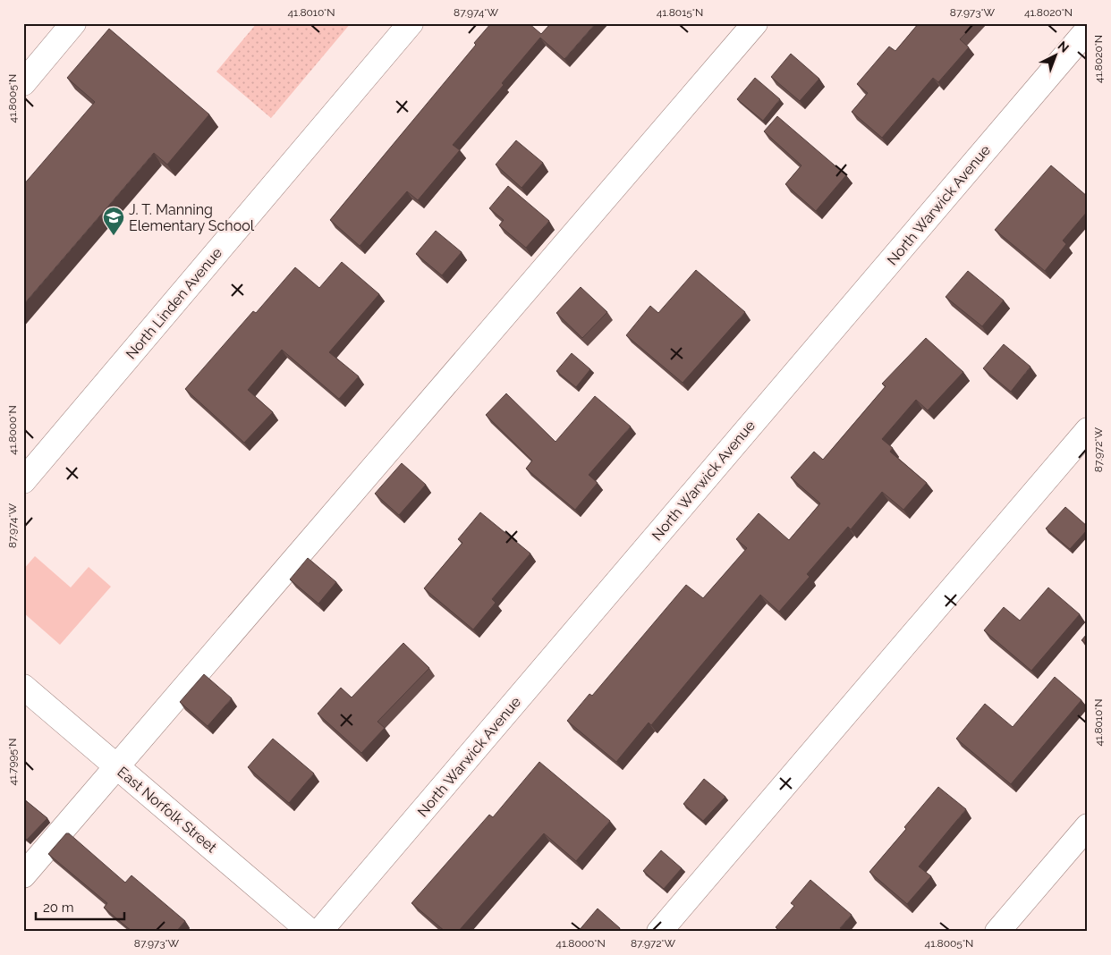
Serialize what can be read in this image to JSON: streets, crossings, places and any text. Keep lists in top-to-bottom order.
{
  "streets": {
    "street": ["North Warwick Avenue", "North Linden Avenue", "East Norfolk Street"]
  },
  "places": {
    "school or university": ["J. T. Manning Elementary School"]
  },
  "scale_bar": "20 m",
  "north": "top right",
  "coordinates": [
    "41.8010°N",
    "87.974°W",
    "41.8015°N",
    "87.973°W",
    "41.8020°N",
    "41.8005°N",
    "41.8000°N",
    "87.972°W",
    "41.7995°N"
  ]
}
